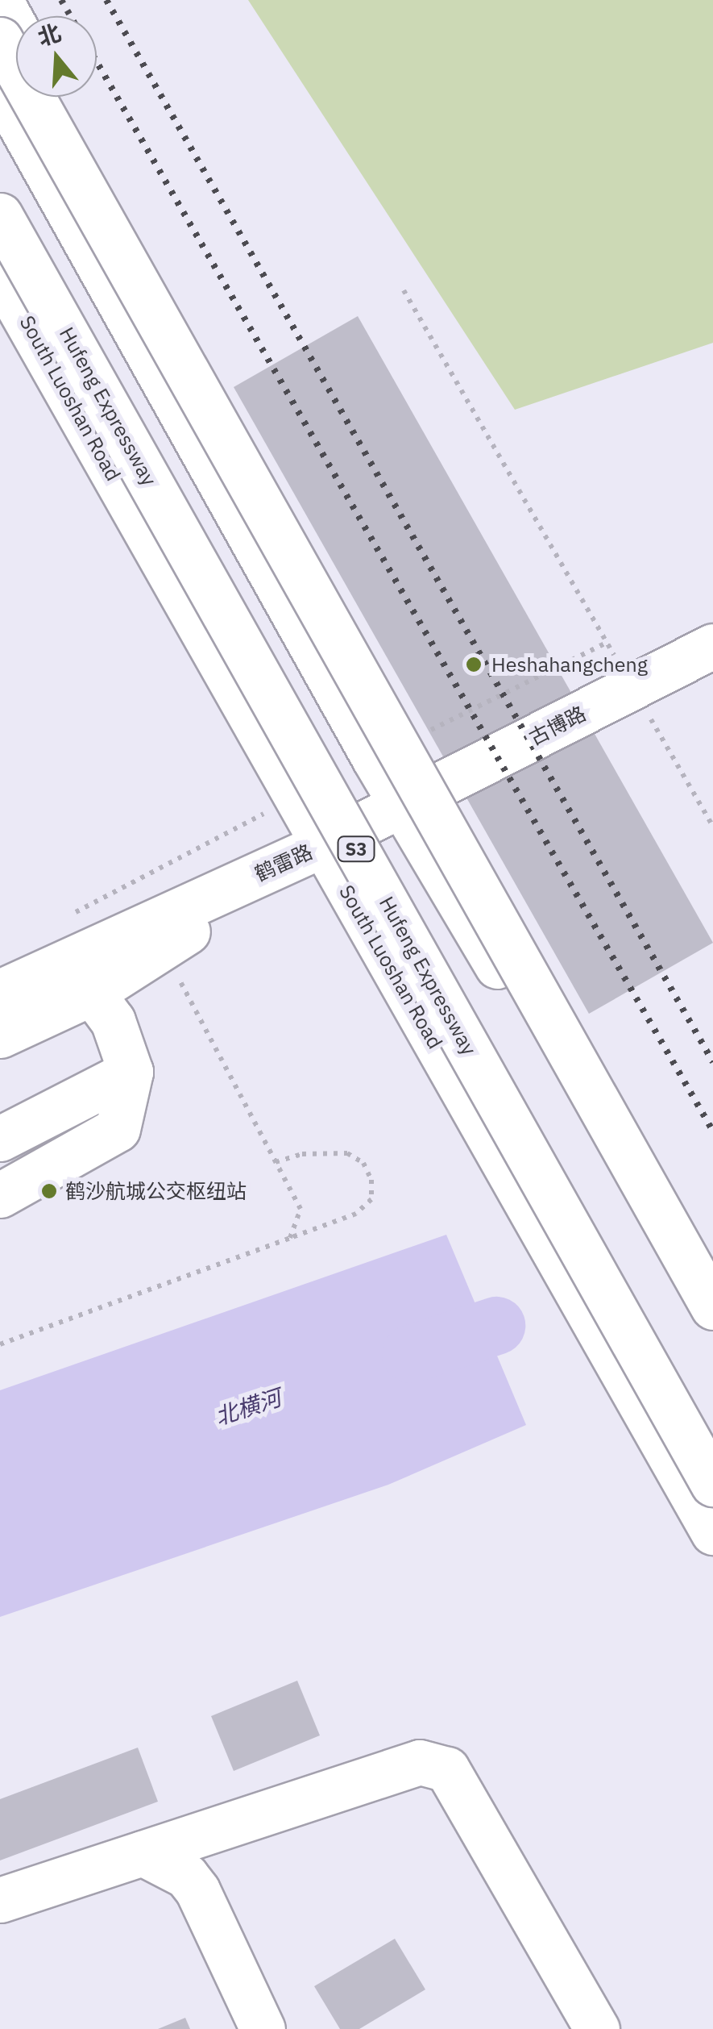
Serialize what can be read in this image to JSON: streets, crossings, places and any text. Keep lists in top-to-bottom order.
{
  "streets": {
    "main road": [
      "South Luoshan Road",
      "Hufeng Expressway",
      "古博路",
      "S3",
      "鹤雷路"
    ]
  },
  "crossings": [
    ["South Luoshan Road", "古博路"],
    ["South Luoshan Road", "鹤雷路"],
    ["古博路", "鹤雷路"]
  ],
  "water": ["北横河"],
  "places": ["Heshahangcheng", "鹤沙航城公交枢纽站"],
  "north": "top"
}
